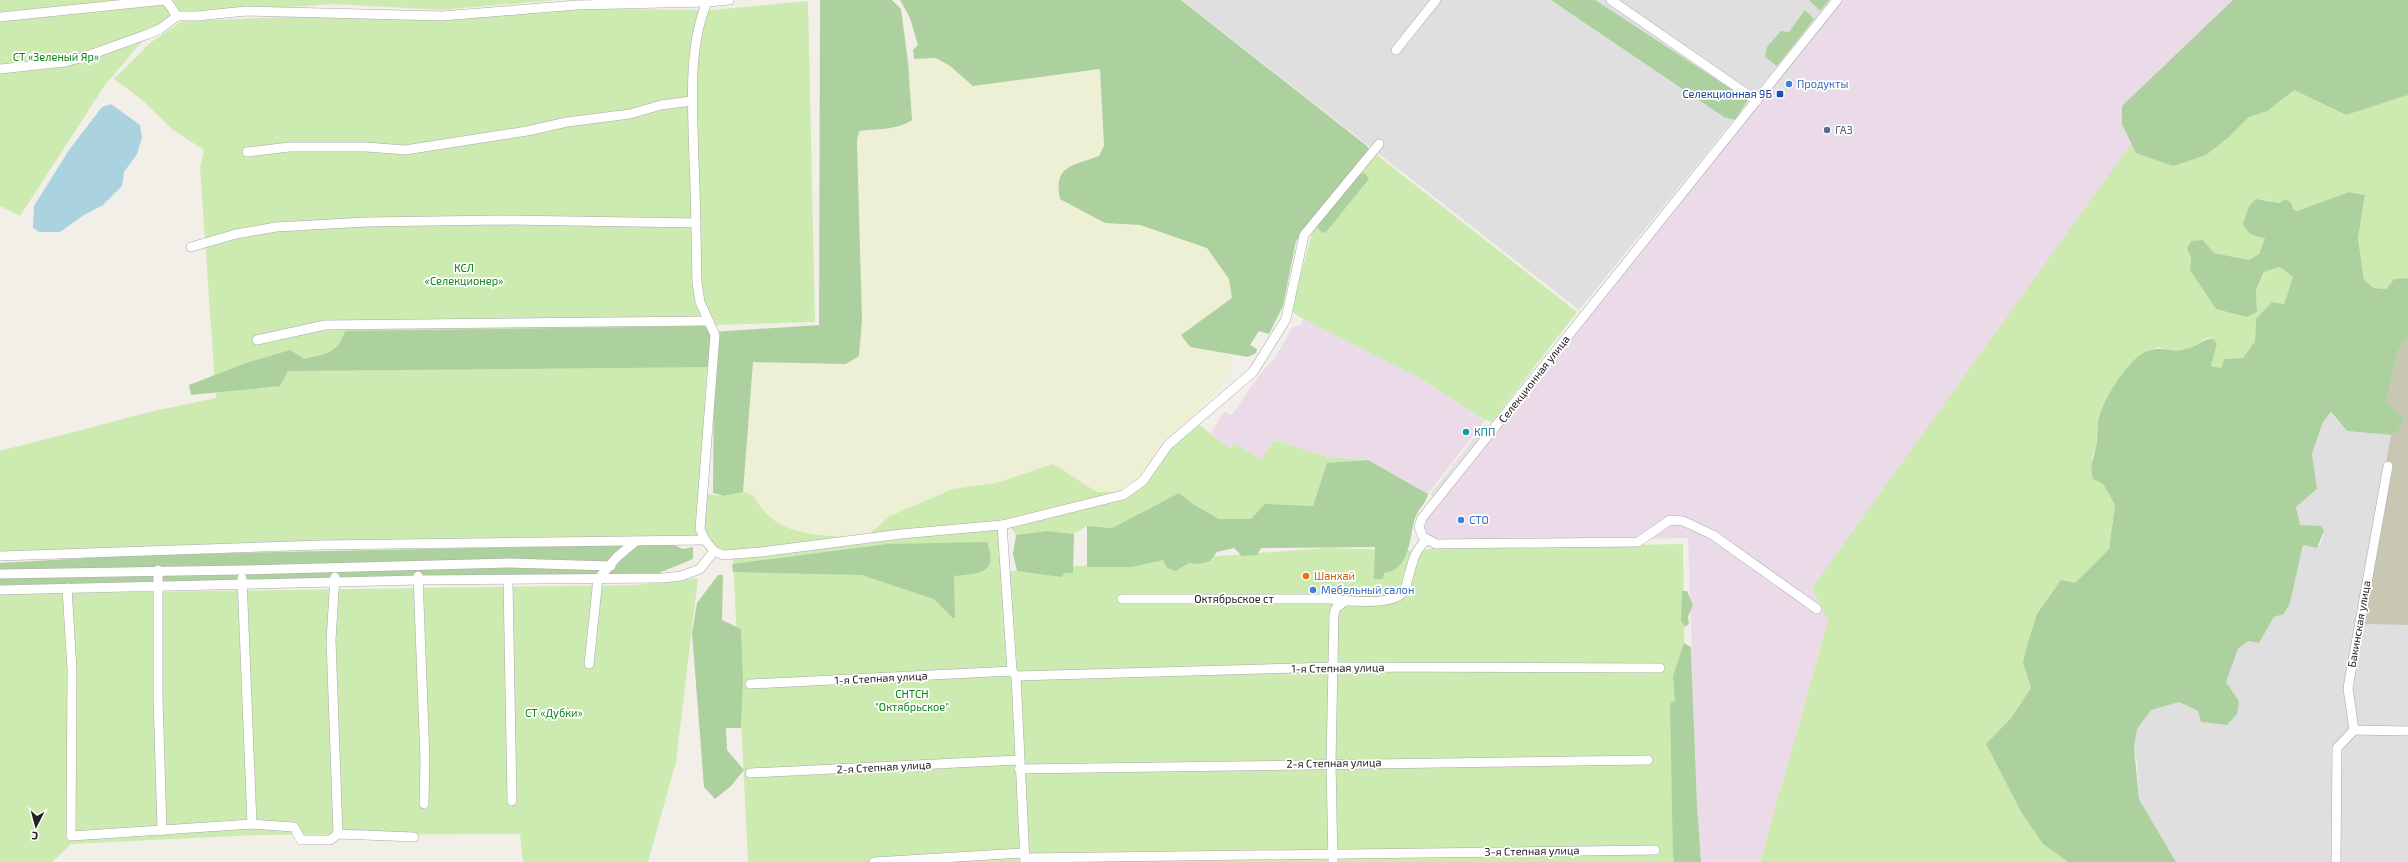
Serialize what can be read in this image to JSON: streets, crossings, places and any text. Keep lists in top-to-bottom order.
{
  "streets": {
    "street": [
      "Селекционная улица",
      "Октябрьское ст",
      "Бакинская улица",
      "1-я Степная улица",
      "2-я Степная улица",
      "3-я Степная улица"
    ]
  },
  "crossings": [
    ["Селекционная улица", "Октябрьское ст"]
  ],
  "parks": [
    "СТ «Зеленый Яр»",
    "КСЛ «Селекционер»",
    "СНТСН \"Октябрьское\"",
    "СТ «Дубки»"
  ],
  "places": {
    "other": [
      "Продукты",
      "ГАЗ",
      "КПП",
      "СТО",
      "Шанхай",
      "Мебельный салон"
    ],
    "transit": ["Селекционная 9Б"]
  },
  "north": "bottom"
}
